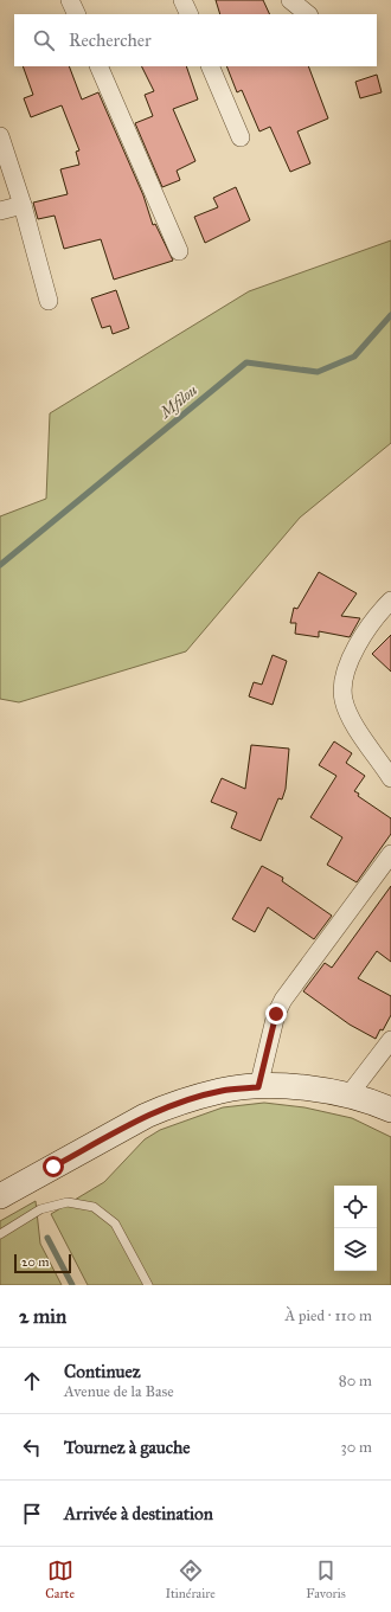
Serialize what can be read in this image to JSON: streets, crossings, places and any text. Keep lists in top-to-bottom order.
{
  "water": ["Mfilou"],
  "scale_bar": "20 m",
  "page": {
    "search": "Rechercher",
    "scale": "20 m",
    "heading": ["2 min", "À pied · 110 m"],
    "list": [
      ["Continuez", "Avenue de la Base", "80 m"],
      ["Tournez à gauche", "30 m"],
      "Arrivée à destination"
    ],
    "nav": ["Carte", "Itinéraire", "Favoris"]
  }
}
